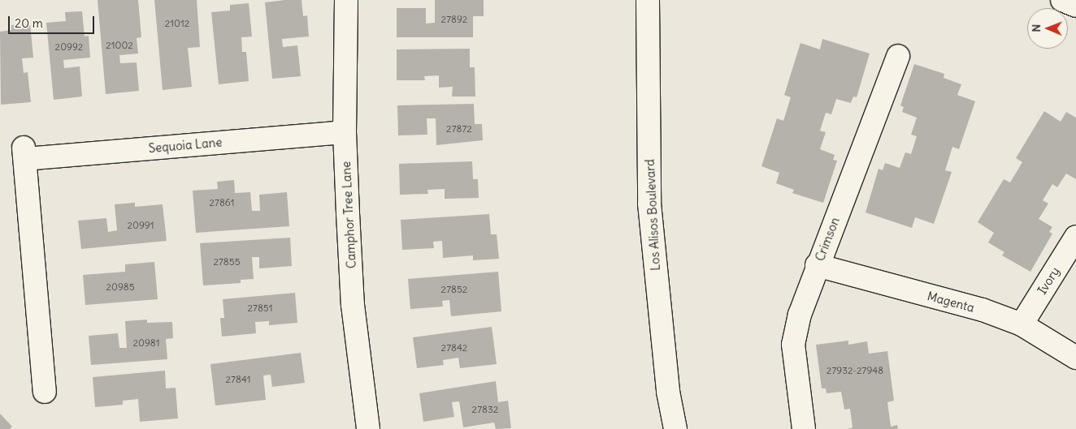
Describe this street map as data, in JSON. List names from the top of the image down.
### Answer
{
  "streets": {
    "street": [
      "Sequoia Lane",
      "Camphor Tree Lane",
      "Los Alisos Boulevard",
      "Crimson",
      "Ivory",
      "Magenta"
    ]
  },
  "crossings": [
    ["Sequoia Lane", "Camphor Tree Lane"],
    ["Crimson", "Magenta"],
    ["Ivory", "Magenta"]
  ],
  "house_numbers": [
    "27892",
    "21012",
    "21002",
    "20992",
    "27872",
    "27861",
    "20991",
    "27855",
    "20985",
    "27852",
    "27851",
    "20981",
    "27842",
    "27932-27948",
    "27841",
    "27832"
  ],
  "scale_bar": "20 m",
  "north": "left"
}
